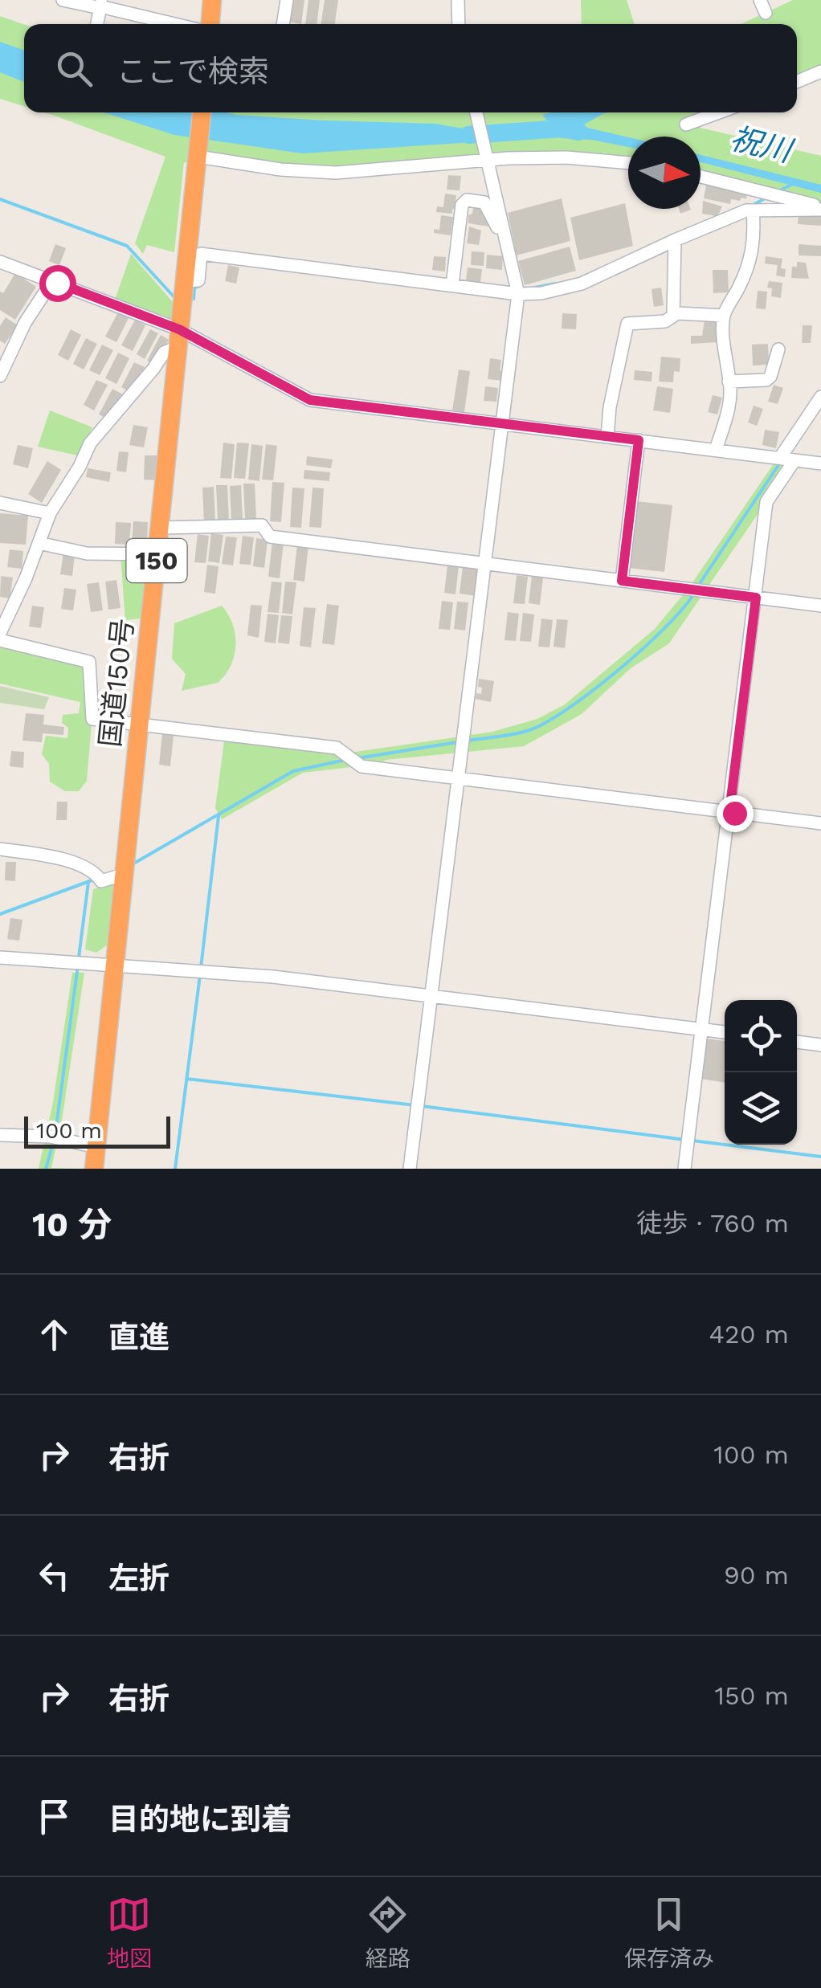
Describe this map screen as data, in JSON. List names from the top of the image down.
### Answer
{
  "streets": {
    "highway": ["150", "国道150号"]
  },
  "water": ["祝川"],
  "scale_bar": "100 m",
  "north": "right",
  "page": {
    "search": "ここで検索",
    "scale": "100 m",
    "heading": ["10 分", "徒歩 · 760 m"],
    "list": [
      ["直進", "420 m"],
      ["右折", "100 m"],
      ["左折", "90 m"],
      ["右折", "150 m"],
      "目的地に到着"
    ],
    "nav": ["地図", "経路", "保存済み"]
  }
}
